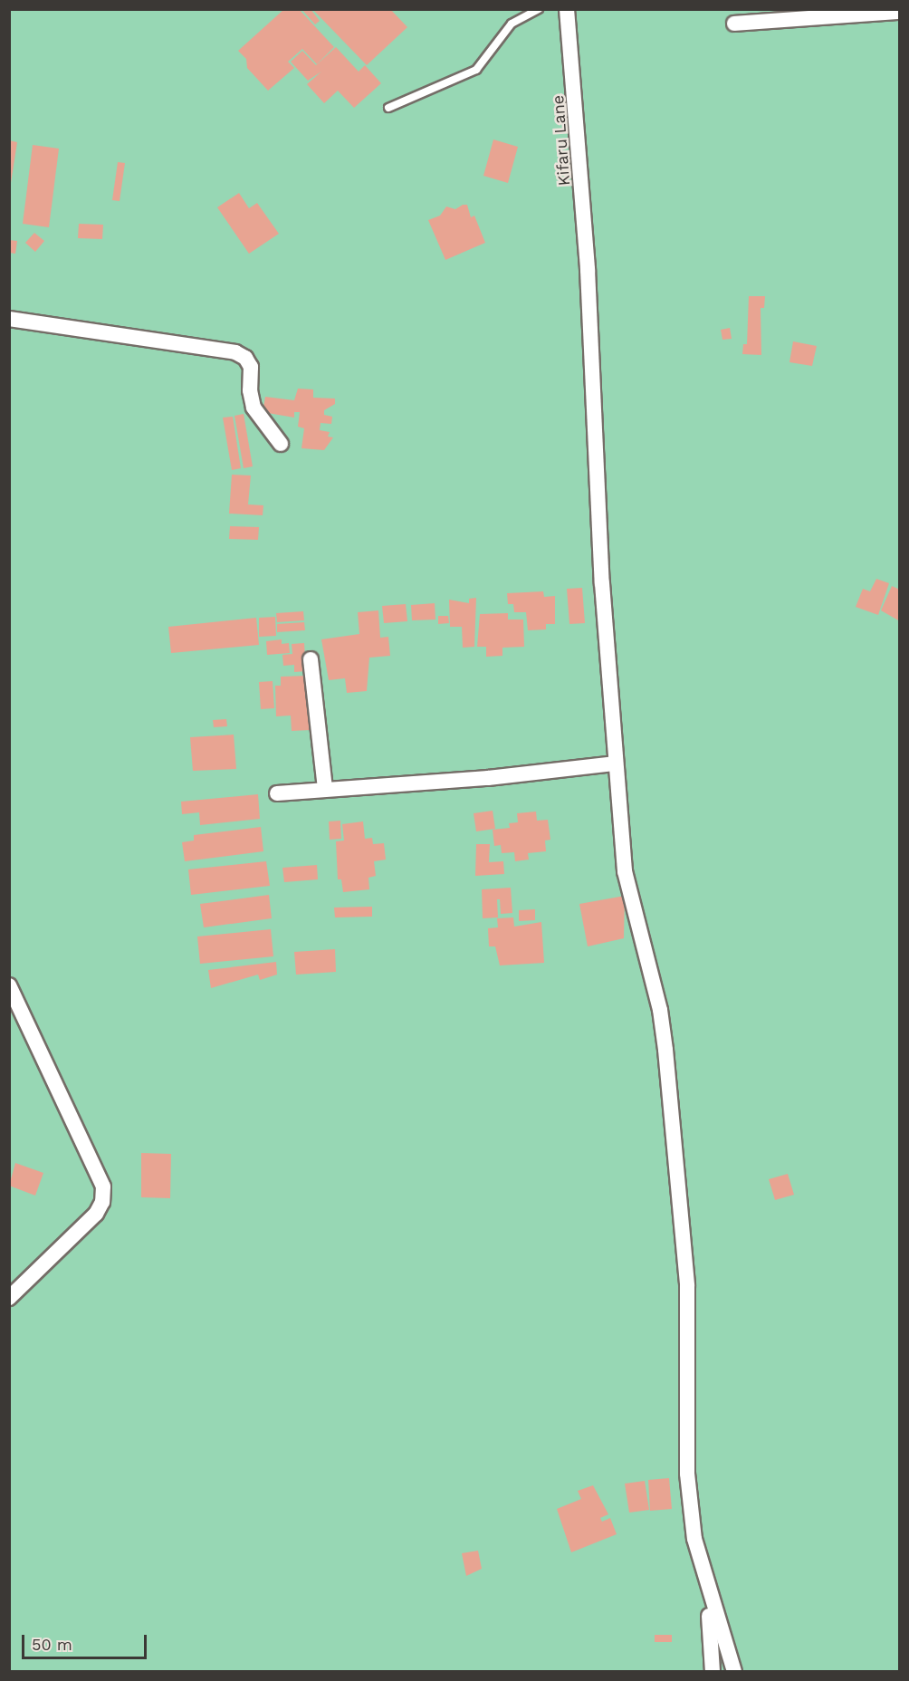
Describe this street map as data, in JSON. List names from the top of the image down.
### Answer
{
  "streets": {
    "street": ["Kifaru Lane"]
  },
  "scale_bar": "50 m"
}
